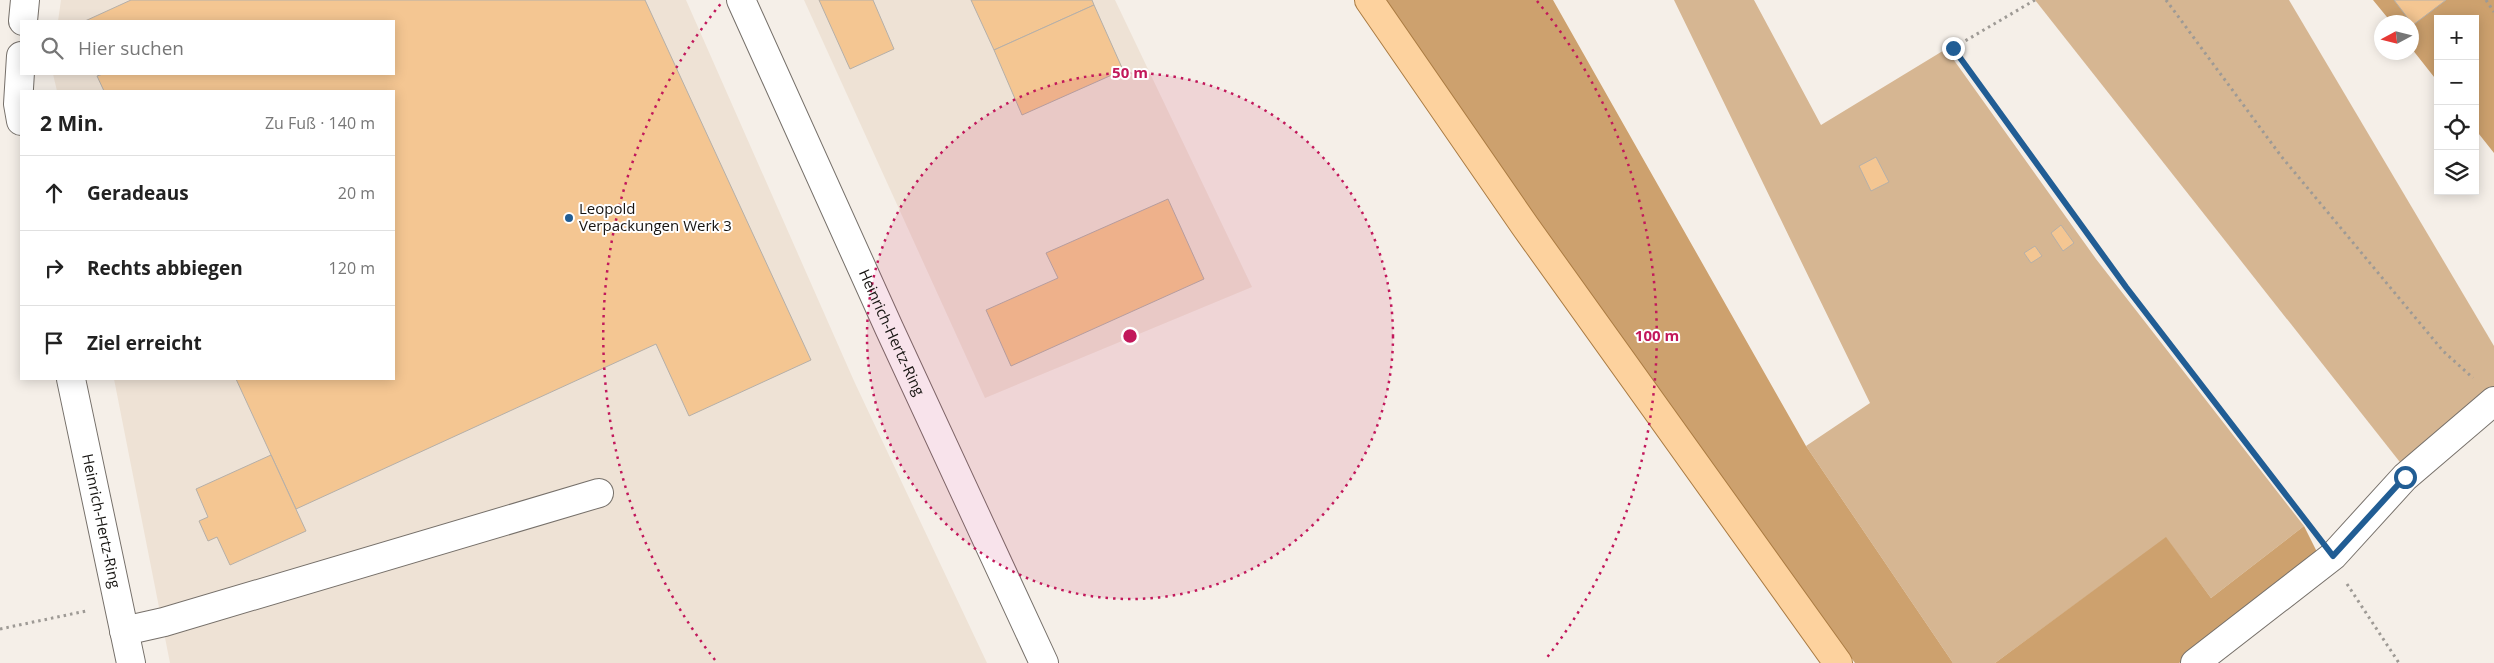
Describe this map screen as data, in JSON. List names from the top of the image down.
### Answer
{
  "streets": {
    "street": ["Heinrich-Hertz-Ring"]
  },
  "places": ["Leopold Verpackungen Werk 3"],
  "north": "left",
  "page": {
    "map_buttons": ["+", "−"],
    "search": "Hier suchen",
    "heading": ["2 Min.", "Zu Fuß · 140 m"],
    "list": [
      ["Geradeaus", "20 m"],
      ["Rechts abbiegen", "120 m"],
      "Ziel erreicht"
    ]
  },
  "rings": ["50 m", "100 m"]
}
